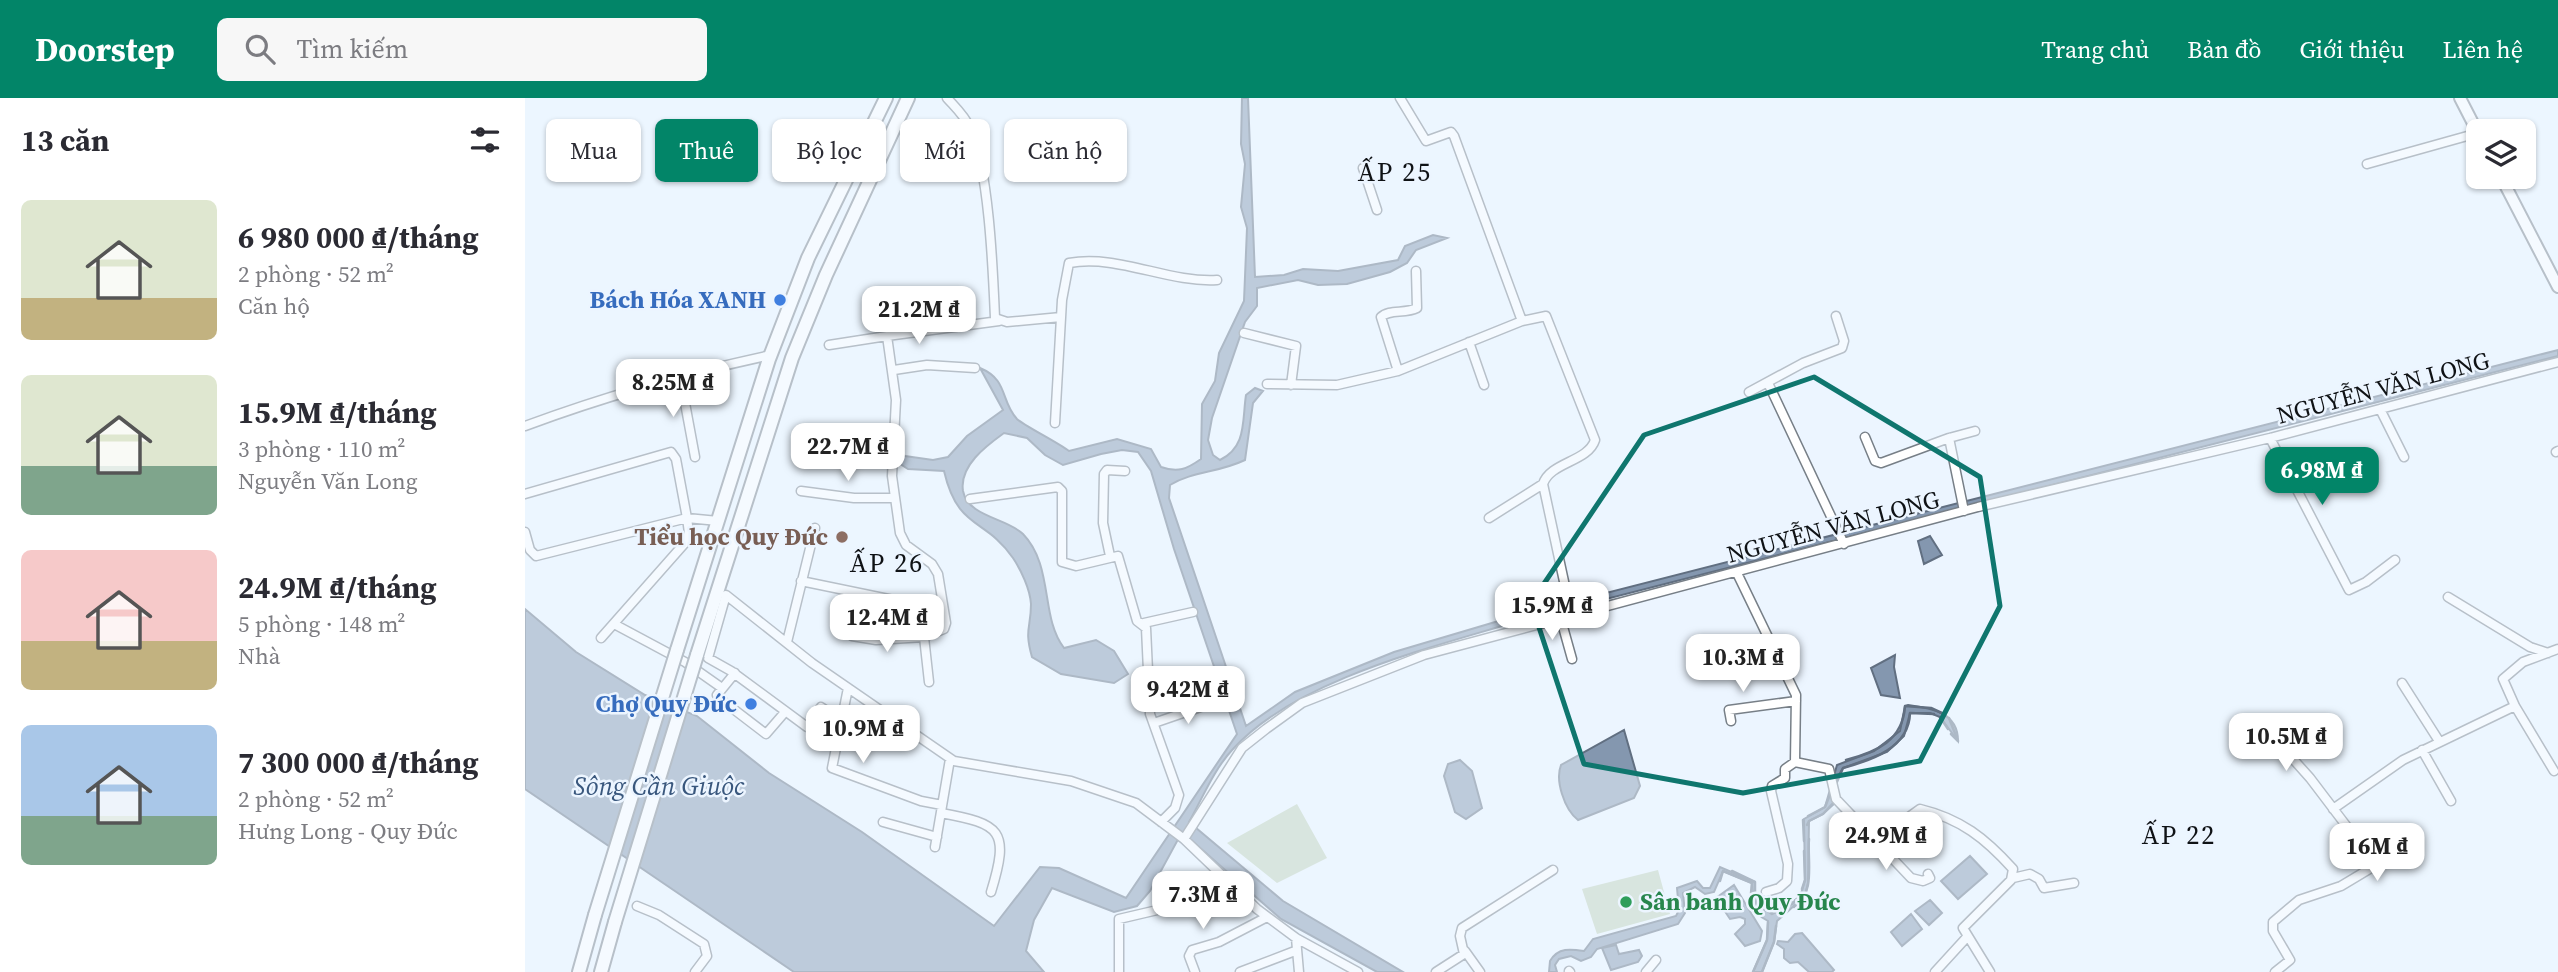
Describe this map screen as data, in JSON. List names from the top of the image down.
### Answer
{
  "streets": {
    "street": ["NGUYỄN VĂN LONG"]
  },
  "districts": ["ẤP 25", "ẤP 26", "ẤP 22"],
  "water": ["Sông Cần Giuộc"],
  "places": [
    "Bách Hóa XANH",
    "Tiểu học Quy Đức",
    "Chợ Quy Đức",
    "Sân banh Quy Đức"
  ],
  "page": {
    "header": "Doorstep",
    "search": "Tìm kiếm",
    "nav": [
      "Trang chủ",
      "Bản đồ",
      "Giới thiệu",
      "Liên hệ"
    ],
    "heading": "13 căn",
    "chip": [
      "Mua",
      "Thuê",
      "Bộ lọc",
      "Mới",
      "Căn hộ"
    ],
    "list": [
      {
        "name": "6 980 000 ₫/tháng",
        "note": "2 phòng · 52 m² · Căn hộ"
      },
      {
        "name": "15.9M ₫/tháng",
        "note": "3 phòng · 110 m² · Nguyễn Văn Long"
      },
      {
        "name": "24.9M ₫/tháng",
        "note": "5 phòng · 148 m² · Nhà"
      },
      {
        "name": "7 300 000 ₫/tháng",
        "note": "2 phòng · 52 m² · Hưng Long - Quy Đức"
      }
    ],
    "price": [
      "21.2M ₫",
      "8.25M ₫",
      "22.7M ₫",
      "6.98M ₫",
      "15.9M ₫",
      "12.4M ₫",
      "10.3M ₫",
      "9.42M ₫",
      "10.9M ₫",
      "10.5M ₫",
      "24.9M ₫",
      "16M ₫",
      "7.3M ₫"
    ]
  }
}
